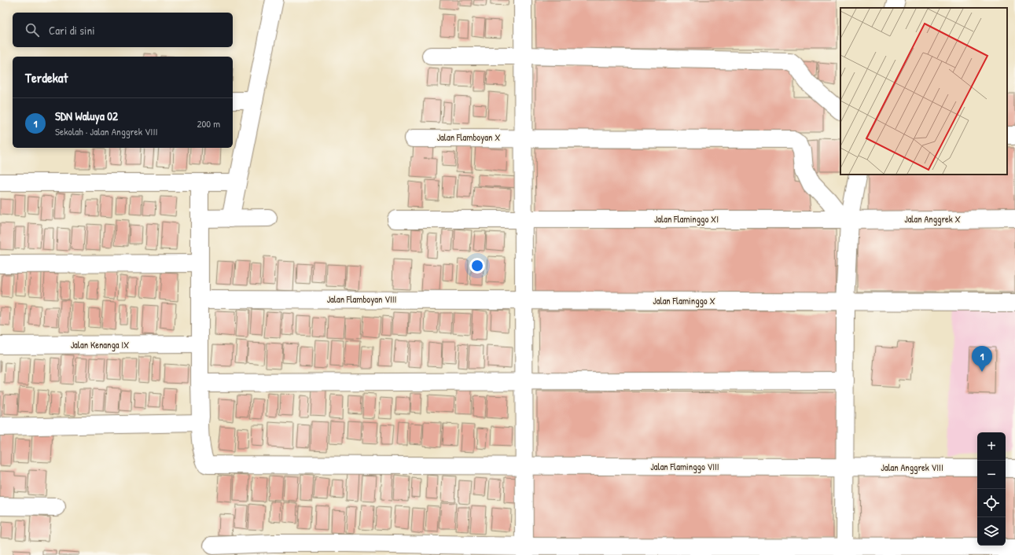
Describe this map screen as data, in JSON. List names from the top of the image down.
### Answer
{
  "streets": {
    "street": [
      "Jalan Flamboyan X",
      "Jalan Flaminggo XI",
      "Jalan Anggrek X",
      "Jalan Flamboyan VIII",
      "Jalan Flaminggo X",
      "Jalan Kenanga IX",
      "Jalan Flaminggo VIII",
      "Jalan Anggrek VIII"
    ]
  },
  "crossings": [
    ["Jalan Flamboyan X", "Jalan Flaminggo XI"],
    ["Jalan Flamboyan X", "Jalan Anggrek X"],
    ["Jalan Flaminggo XI", "Jalan Anggrek X"],
    ["Jalan Flamboyan VIII", "Jalan Flaminggo X"],
    ["Jalan Flaminggo VIII", "Jalan Anggrek VIII"]
  ],
  "page": {
    "search": "Cari di sini",
    "heading": "Terdekat",
    "list": [
      {
        "mark": "1",
        "name": "SDN Waluya 02",
        "note": "Sekolah · Jalan Anggrek VIII",
        "value": "200 m"
      }
    ],
    "pins": "1",
    "map_buttons": ["+", "−"]
  }
}
